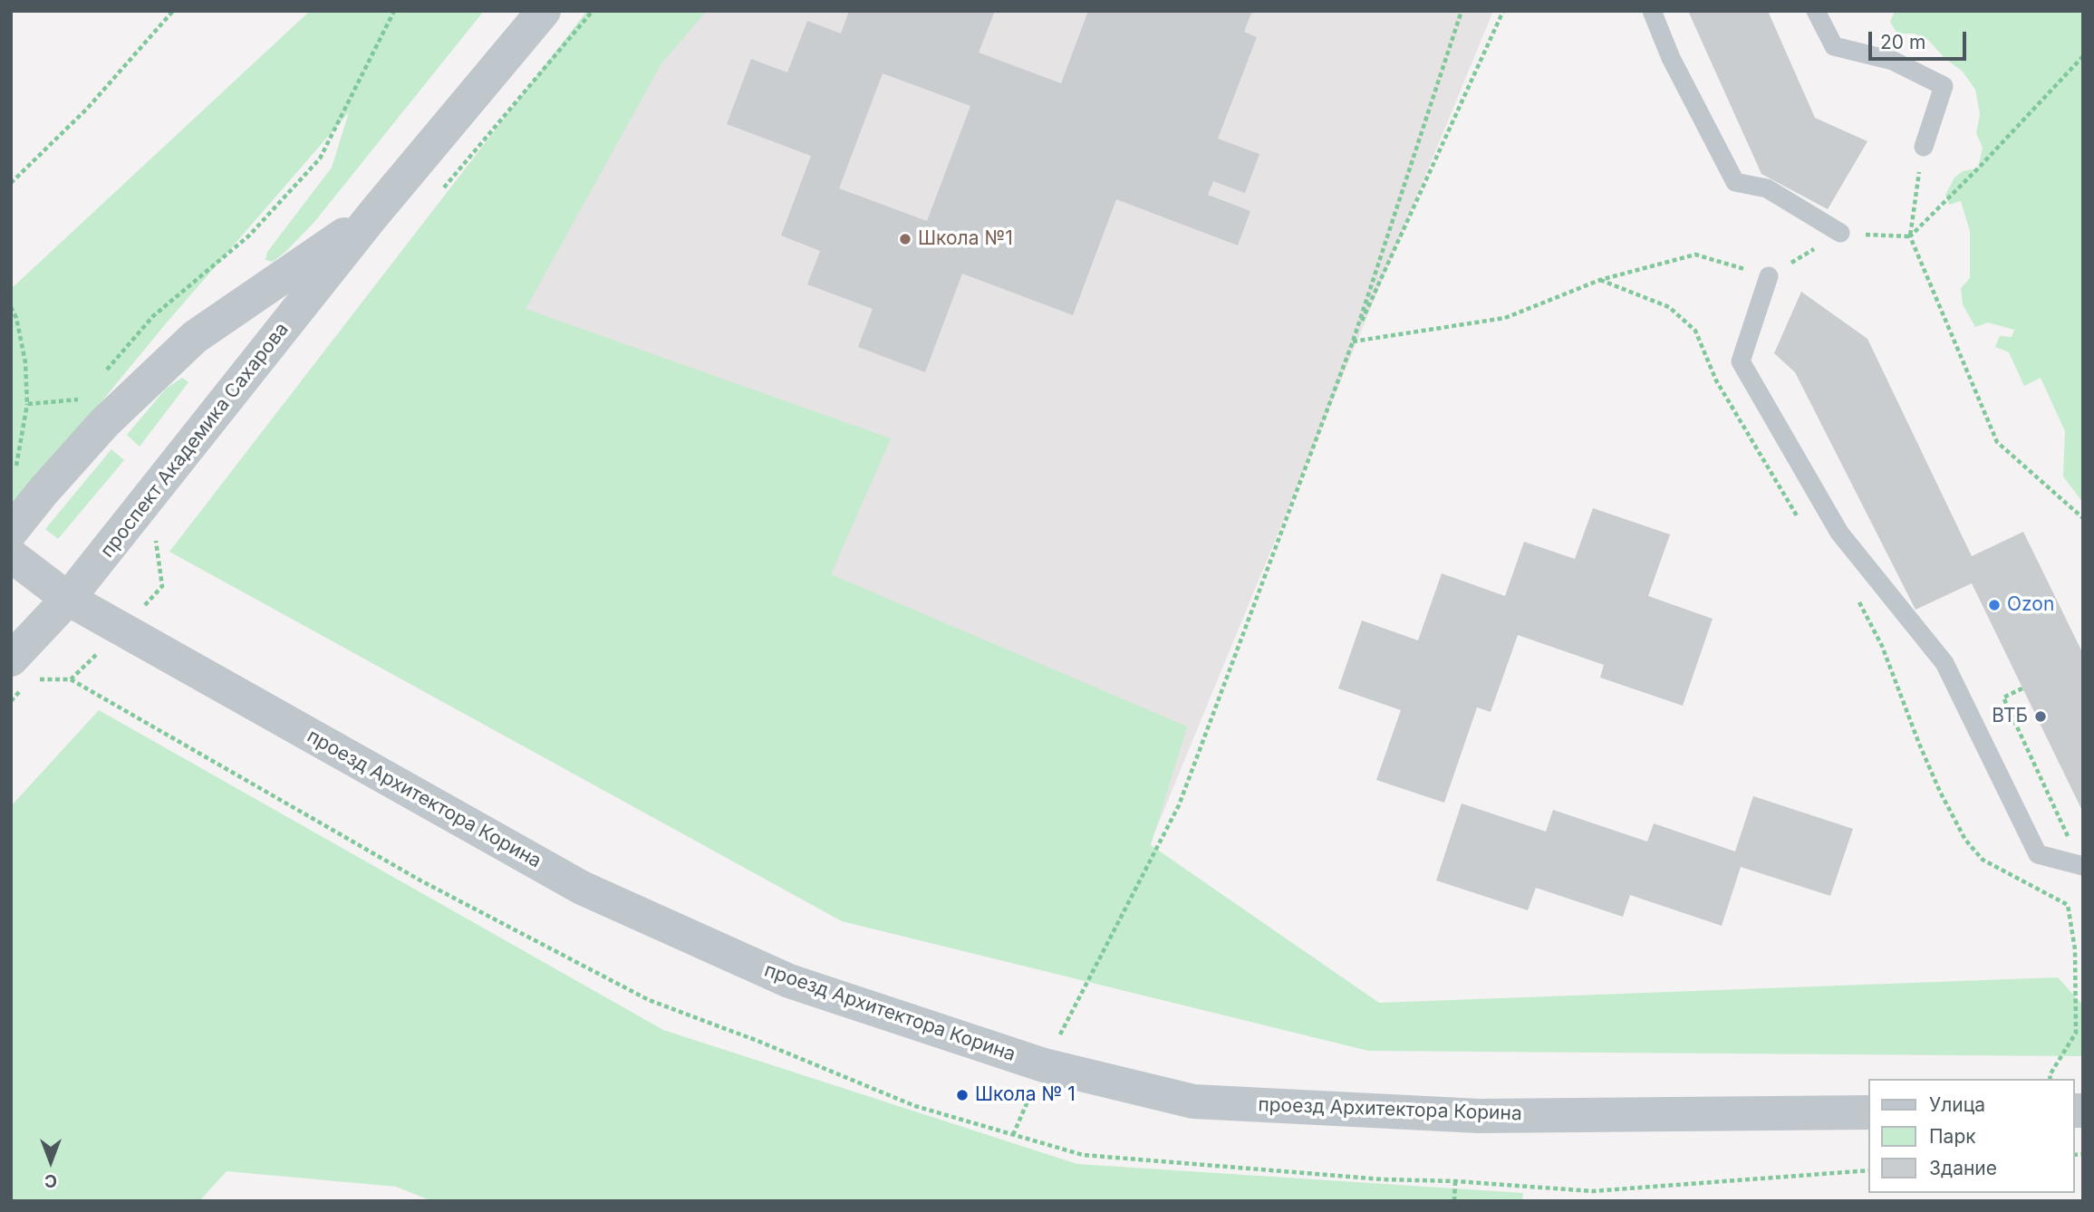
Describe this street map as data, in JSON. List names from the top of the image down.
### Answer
{
  "streets": {
    "street": ["проспект Академика Сахарова", "проезд Архитектора Корина"]
  },
  "crossings": [
    ["проспект Академика Сахарова", "проезд Архитектора Корина"]
  ],
  "places": [
    "Школа №1",
    "Ozon",
    "ВТБ",
    "Школа № 1"
  ],
  "legend": ["Улица", "Парк", "Здание"],
  "scale_bar": "20 m",
  "north": "bottom"
}
